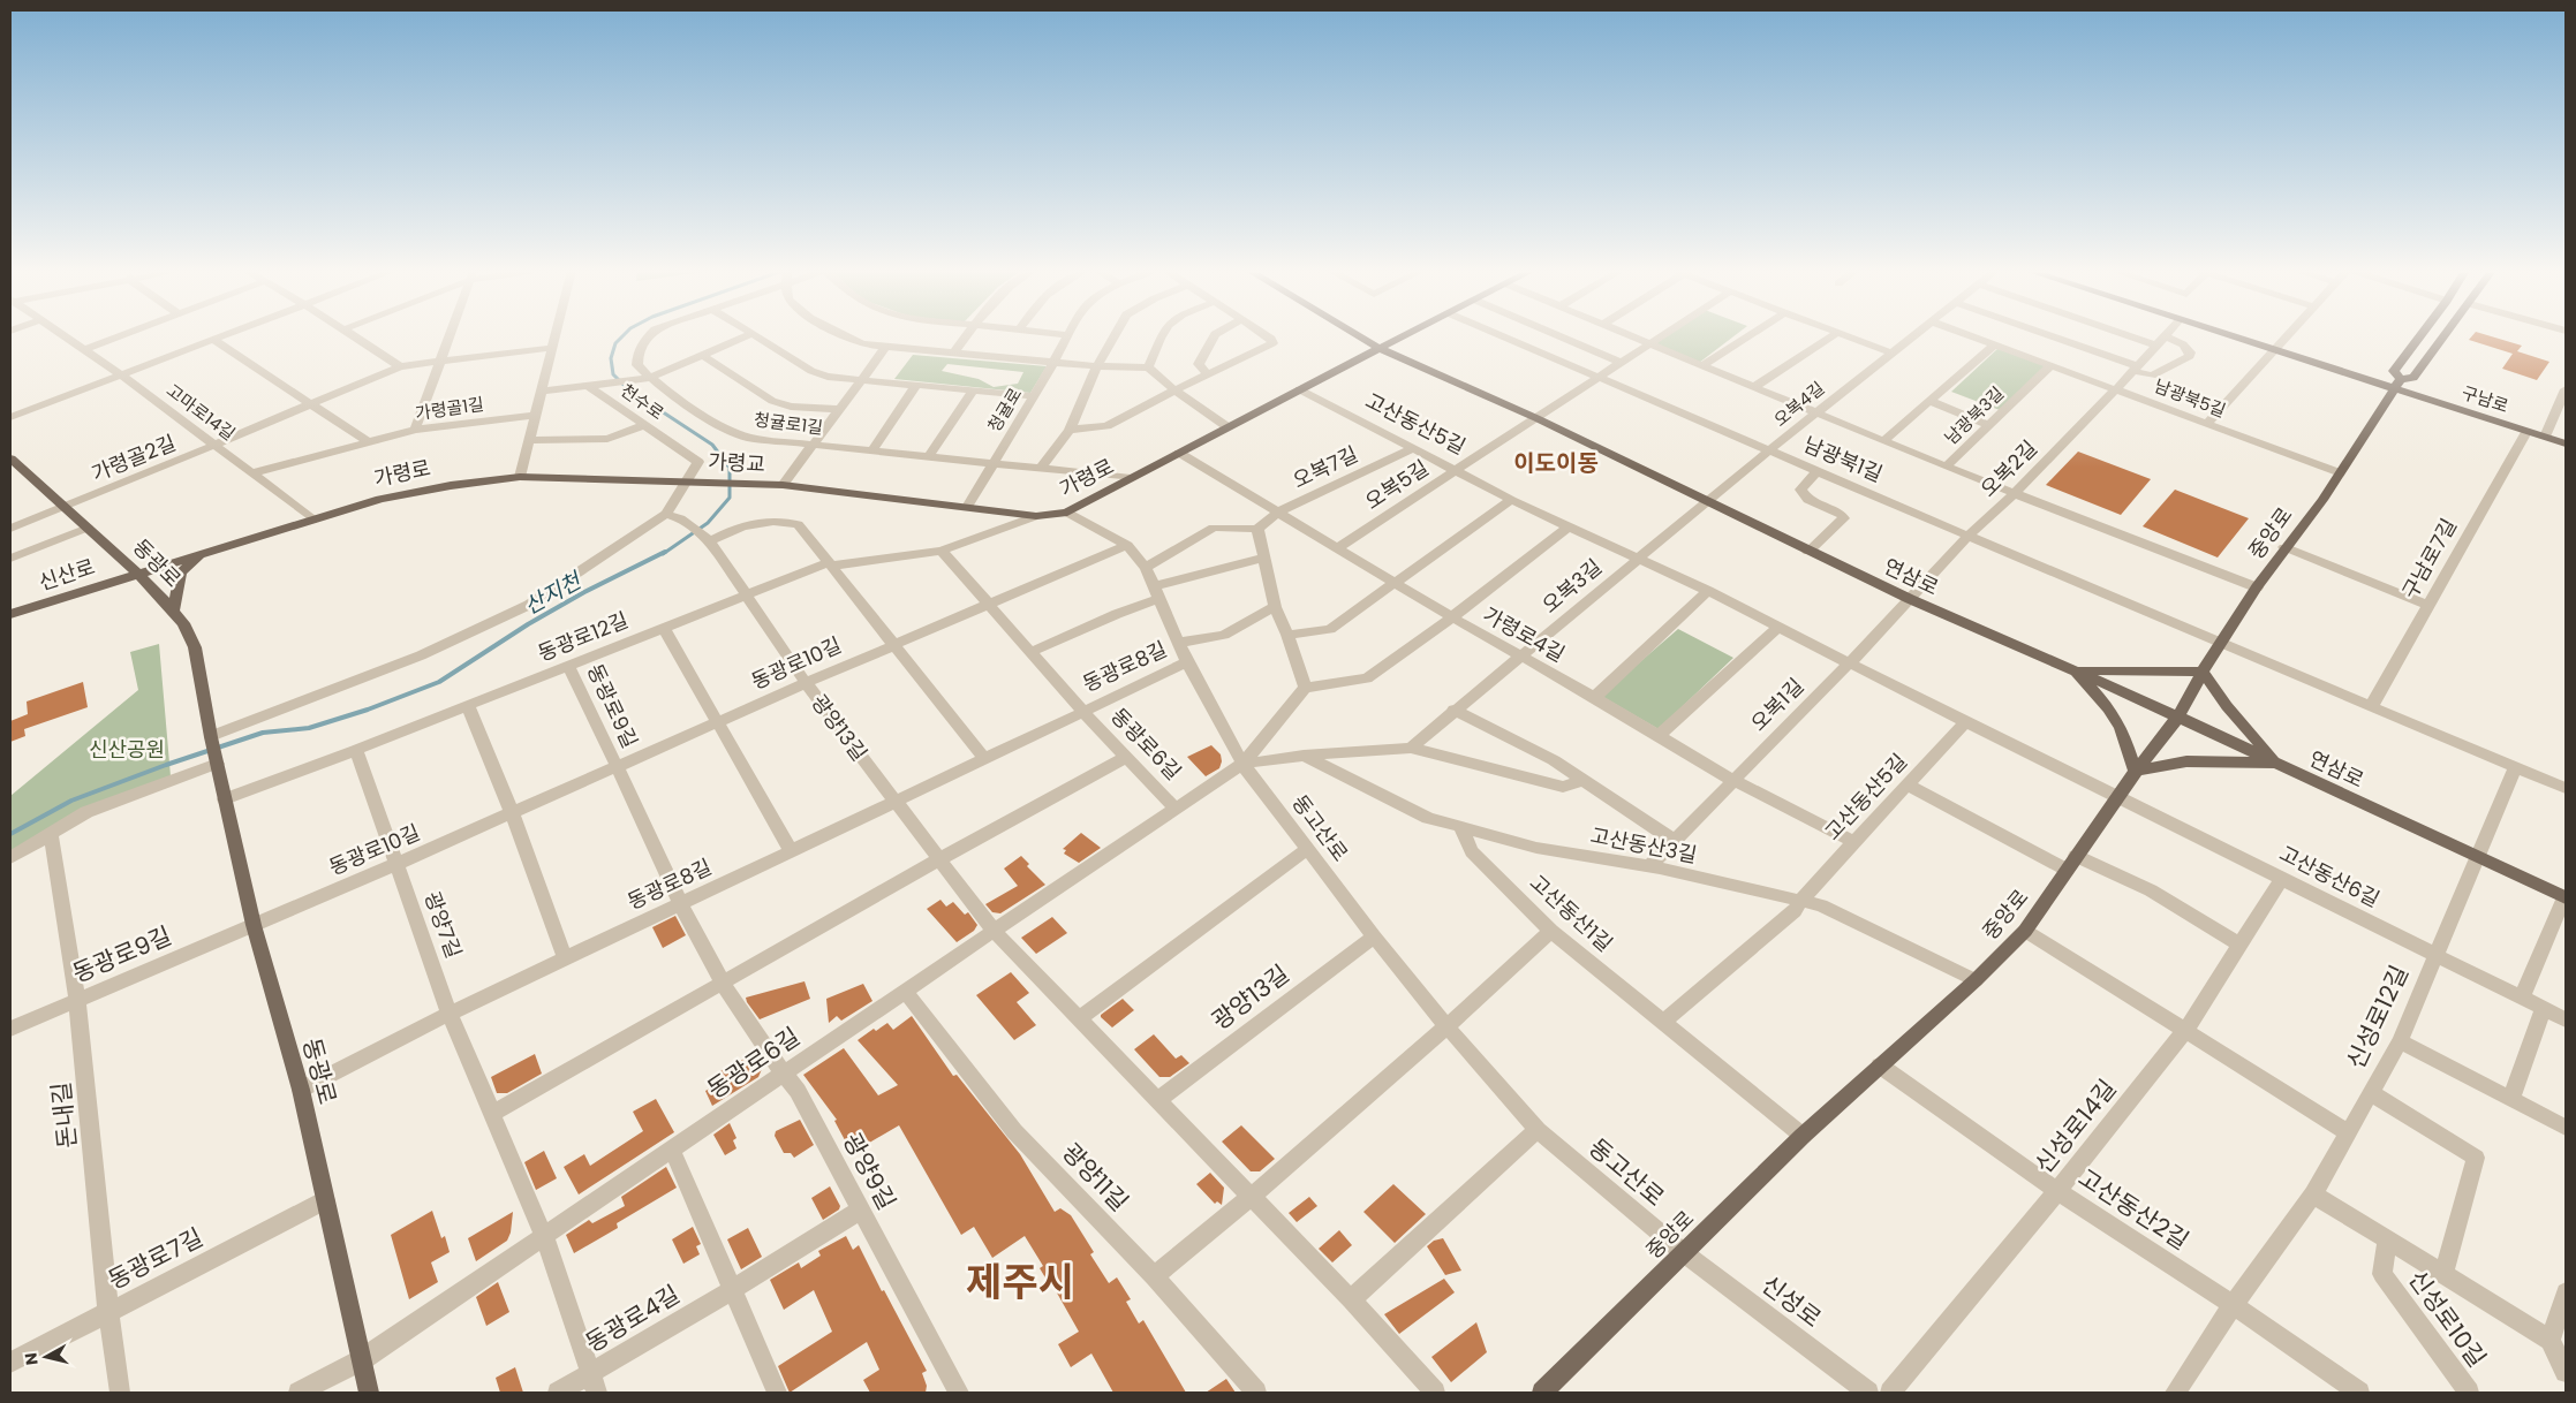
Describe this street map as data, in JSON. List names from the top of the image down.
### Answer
{
  "streets": {
    "main road": [
      "구남로",
      "가령교",
      "가령로",
      "중앙로",
      "동광로",
      "신산로",
      "연삼로"
    ],
    "street": [
      "남광북5길",
      "천수로",
      "오복4길",
      "가령골1길",
      "청귤로",
      "고마로14길",
      "남광북3길",
      "청귤로1길",
      "고산동산5길",
      "가령골2길",
      "남광북1길",
      "오복7길",
      "오복2길",
      "오복5길",
      "구남로7길",
      "오복3길",
      "가령로4길",
      "동광로12길",
      "동광로10길",
      "동광로8길",
      "오복1길",
      "동광로9길",
      "광양13길",
      "동광로6길",
      "동고산로",
      "고산동산3길",
      "고산동산6길",
      "고산동산1길",
      "광양7길",
      "신성로12길",
      "돈내길",
      "신성로14길",
      "광양9길",
      "광양11길",
      "고산동산2길",
      "동광로7길",
      "신성로",
      "동광로4길",
      "신성로10길"
    ]
  },
  "crossings": [
    ["남광북5길", "남광북3길"],
    ["남광북5길", "오복2길"],
    ["남광북5길", "중앙로"],
    ["구남로", "중앙로"],
    ["구남로", "구남로7길"],
    ["천수로", "가령교"],
    ["천수로", "가령로"],
    ["오복4길", "남광북1길"],
    ["오복4길", "연삼로"],
    ["오복4길", "오복3길"],
    ["가령골1길", "고마로14길"],
    ["청귤로", "청귤로1길"],
    ["청귤로", "가령로"],
    ["고마로14길", "가령골2길"],
    ["고마로14길", "가령로"],
    ["청귤로1길", "가령로"],
    ["고산동산5길", "오복7길"],
    ["고산동산5길", "가령로"],
    ["고산동산5길", "오복5길"],
    ["고산동산5길", "중앙로"],
    ["고산동산5길", "오복3길"],
    ["고산동산5길", "가령로4길"],
    ["고산동산5길", "오복1길"],
    ["고산동산5길", "고산동산3길"],
    ["고산동산5길", "고산동산6길"],
    ["가령골2길", "동광로"],
    ["남광북1길", "오복2길"],
    ["남광북1길", "오복5길"],
    ["남광북1길", "중앙로"],
    ["가령교", "가령로"],
    ["오복7길", "가령로4길"],
    ["오복2길", "연삼로"],
    ["오복2길", "오복1길"],
    ["가령로", "동광로"],
    ["가령로", "신산로"],
    ["가령로", "연삼로"],
    ["가령로", "가령로4길"],
    ["가령로", "동광로12길"],
    ["가령로", "동고산로"],
    ["오복5길", "연삼로"],
    ["오복5길", "가령로4길"],
    ["중앙로", "연삼로"],
    ["중앙로", "동고산로"],
    ["중앙로", "고산동산3길"],
    ["중앙로", "고산동산6길"],
    ["중앙로", "고산동산1길"],
    ["중앙로", "고산동산2길"],
    ["중앙로", "신성로"],
    ["동광로", "신산로"],
    ["동광로", "동광로12길"],
    ["동광로", "동광로10길"],
    ["동광로", "동광로8길"],
    ["동광로", "동광로9길"],
    ["동광로", "동광로6길"],
    ["동광로", "동광로7길"],
    ["연삼로", "오복3길"],
    ["연삼로", "오복1길"],
    ["연삼로", "신성로12길"],
    ["오복3길", "가령로4길"],
    ["가령로4길", "오복1길"],
    ["동광로12길", "동광로9길"],
    ["동광로12길", "광양13길"],
    ["동광로12길", "광양7길"],
    ["동광로10길", "동광로8길"],
    ["동광로10길", "동광로9길"],
    ["동광로10길", "광양13길"],
    ["동광로10길", "동고산로"],
    ["동광로10길", "광양7길"],
    ["동광로10길", "광양9길"],
    ["동광로8길", "광양13길"],
    ["동광로8길", "동광로6길"],
    ["동광로8길", "동고산로"],
    ["동광로8길", "광양7길"],
    ["동광로8길", "광양9길"],
    ["오복1길", "고산동산3길"],
    ["동광로9길", "돈내길"],
    ["동광로9길", "광양9길"],
    ["광양13길", "동광로6길"],
    ["광양13길", "동고산로"],
    ["동광로6길", "동고산로"],
    ["동광로6길", "광양7길"],
    ["동광로6길", "광양9길"],
    ["동광로6길", "광양11길"],
    ["동고산로", "신성로"],
    ["고산동산3길", "고산동산1길"],
    ["고산동산6길", "신성로12길"],
    ["고산동산6길", "신성로14길"],
    ["광양7길", "동광로4길"],
    ["신성로12길", "고산동산2길"],
    ["돈내길", "동광로7길"],
    ["신성로14길", "고산동산2길"],
    ["광양9길", "동광로4길"]
  ],
  "districts": ["이도이동", "제주시"],
  "water": ["산지천"],
  "parks": ["신산공원"],
  "north": "left"
}
